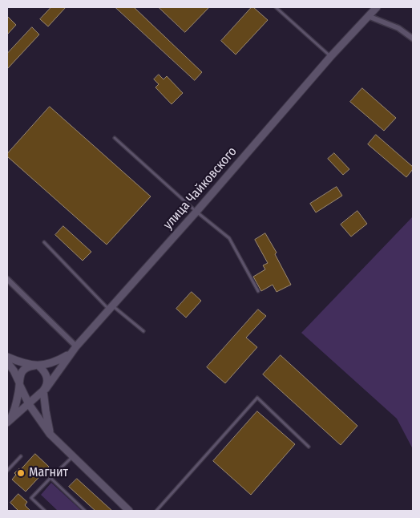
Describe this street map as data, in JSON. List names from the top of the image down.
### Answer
{
  "streets": {
    "main road": ["улица Чайковского"]
  },
  "places": ["Магнит"]
}
